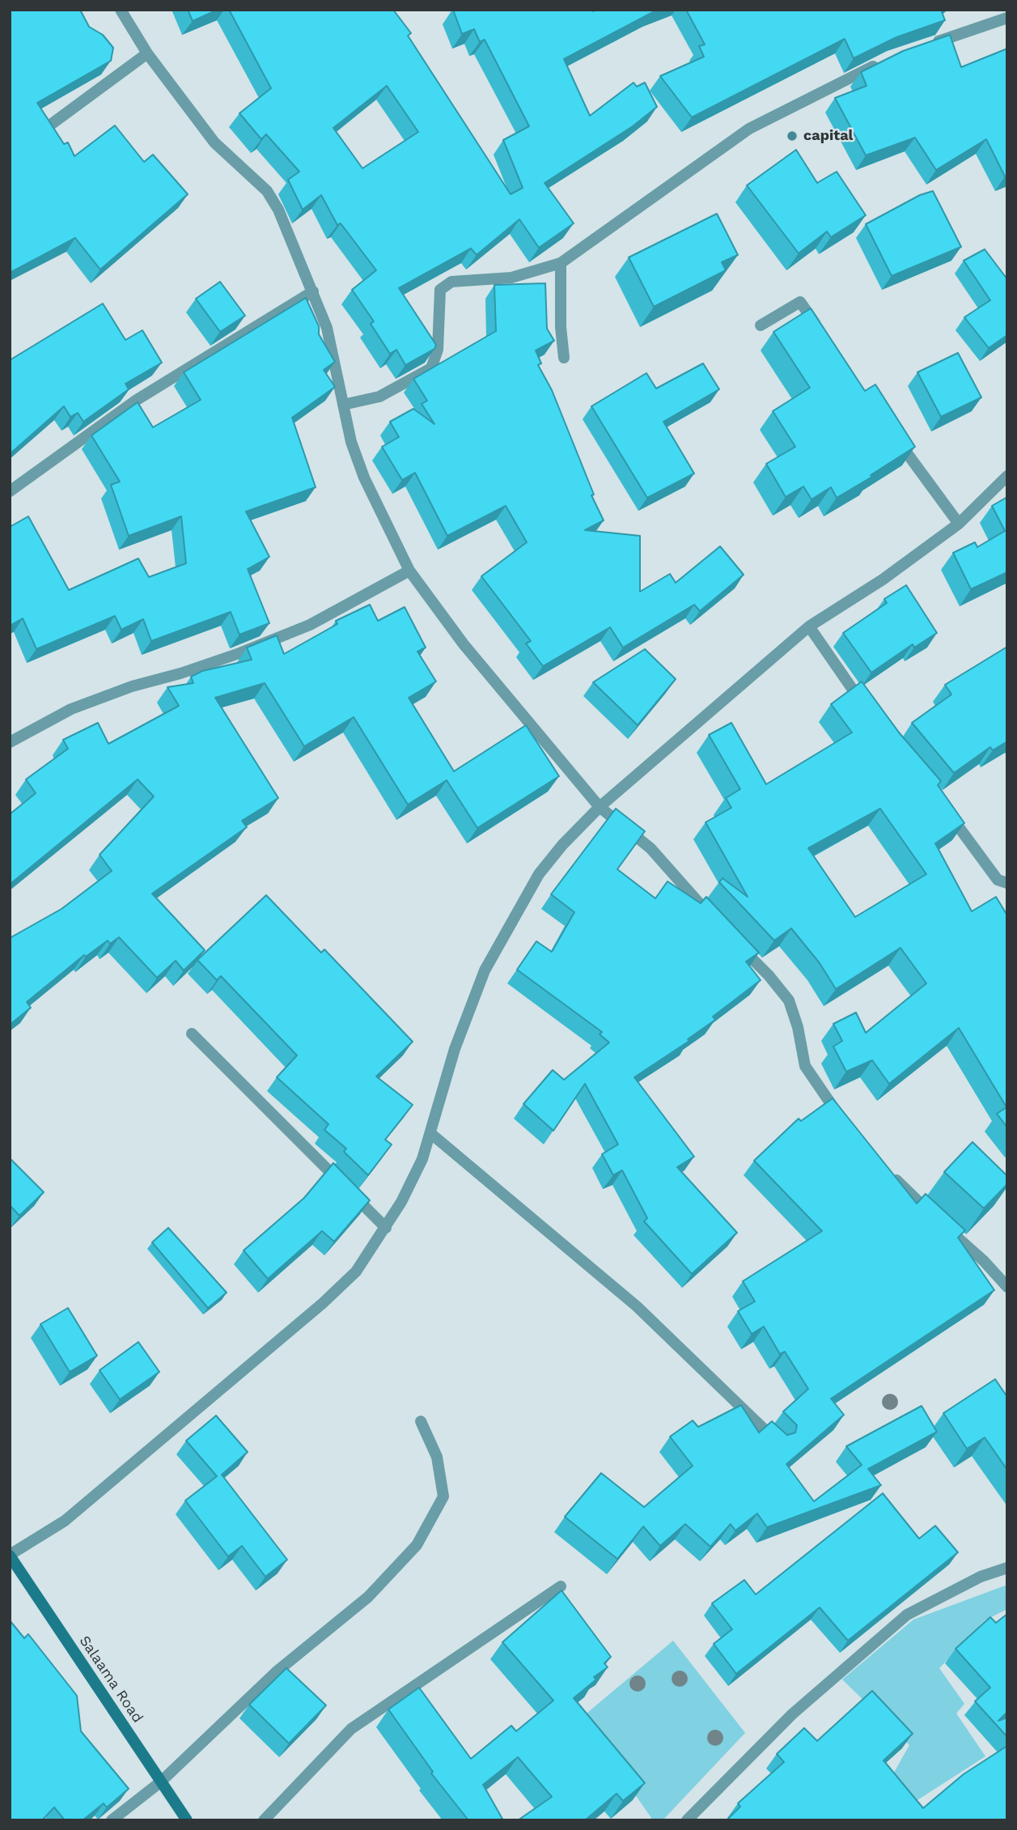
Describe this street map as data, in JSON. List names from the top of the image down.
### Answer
{
  "streets": {
    "main road": ["Salaama Road"]
  },
  "places": ["capital"]
}
